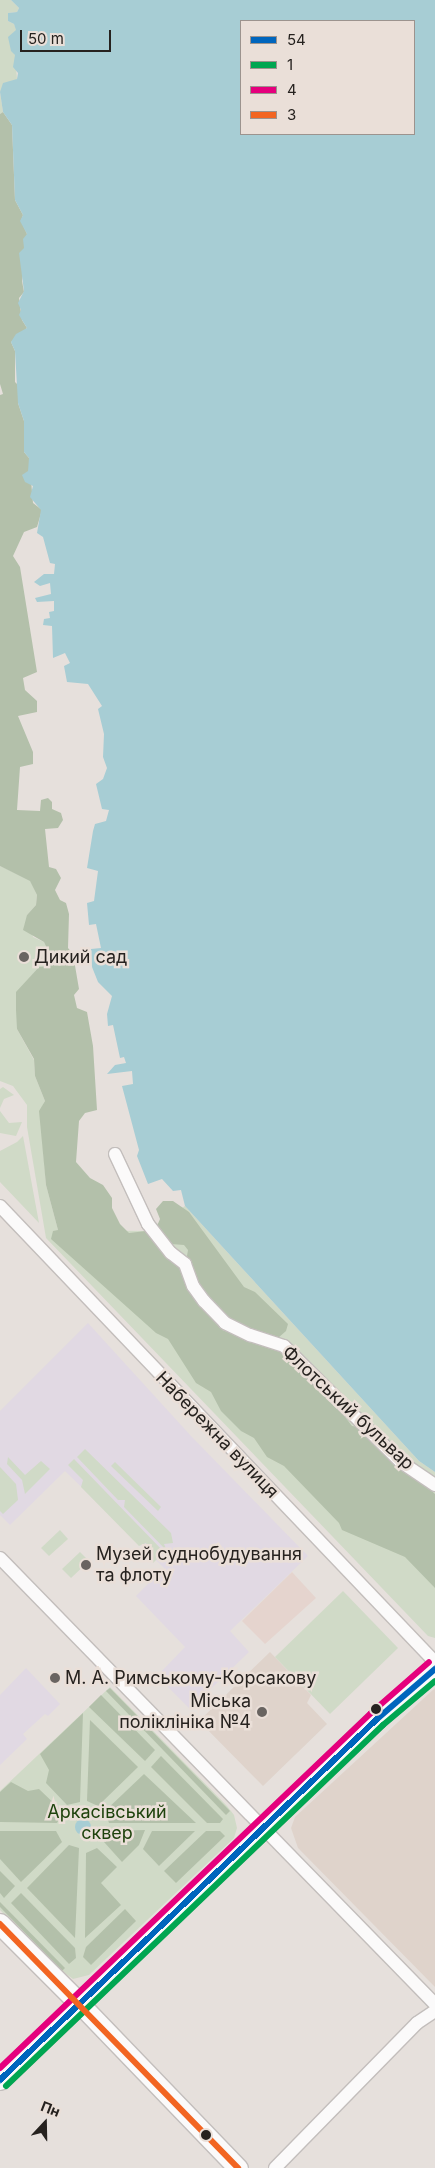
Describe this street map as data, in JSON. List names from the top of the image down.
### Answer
{
  "streets": {
    "street": ["Флотський бульвар", "Набережна вулиця"]
  },
  "parks": ["Аркасівський сквер"],
  "places": [
    "Дикий сад",
    "Музей суднобудування та флоту",
    "М. А. Римському-Корсакову",
    "Міська поліклініка №4"
  ],
  "lines": [
    "transit line 4",
    "transit line 54",
    "transit line 1",
    "transit line 3"
  ],
  "legend": [
    "54",
    "1",
    "4",
    "3"
  ],
  "scale_bar": "50 m",
  "north": "top"
}
